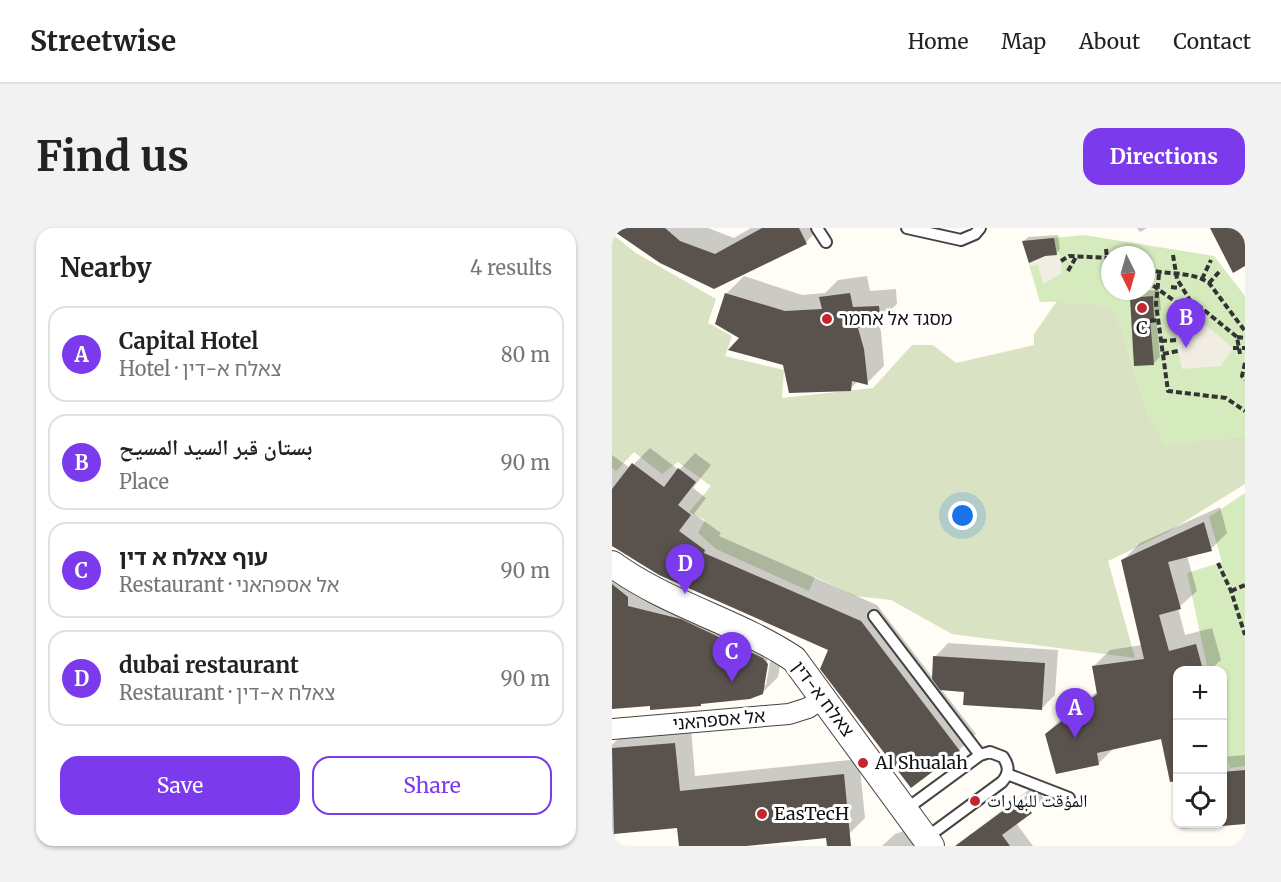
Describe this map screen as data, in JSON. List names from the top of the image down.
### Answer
{
  "streets": {
    "street": ["צאלח א-דין", "אל אספהאני"]
  },
  "crossings": [
    ["צאלח א-דין", "אל אספהאני"]
  ],
  "places": [
    "C",
    "מסגד אל אחמר",
    "Al Shualah",
    "المؤقت للبهارات",
    "EasTecH"
  ],
  "north": "bottom",
  "page": {
    "header": "Streetwise",
    "nav": [
      "Home",
      "Map",
      "About",
      "Contact"
    ],
    "buttons": [
      "Directions",
      ["Save", "Share"]
    ],
    "title": "Find us",
    "heading": ["Nearby", "4 results"],
    "pins": [
      "B",
      "D",
      "C",
      "A"
    ],
    "list": [
      {
        "mark": "A",
        "name": "Capital Hotel",
        "note": "Hotel · צאלח א-דין",
        "value": "80 m"
      },
      {
        "mark": "B",
        "name": "بستان قبر السيد المسيح",
        "note": "Place",
        "value": "90 m"
      },
      {
        "mark": "C",
        "name": "עוף צאלח א דין",
        "note": "Restaurant · אל אספהאני",
        "value": "90 m"
      },
      {
        "mark": "D",
        "name": "dubai restaurant",
        "note": "Restaurant · צאלח א-דין",
        "value": "90 m"
      }
    ],
    "map_buttons": ["+", "−"]
  }
}
